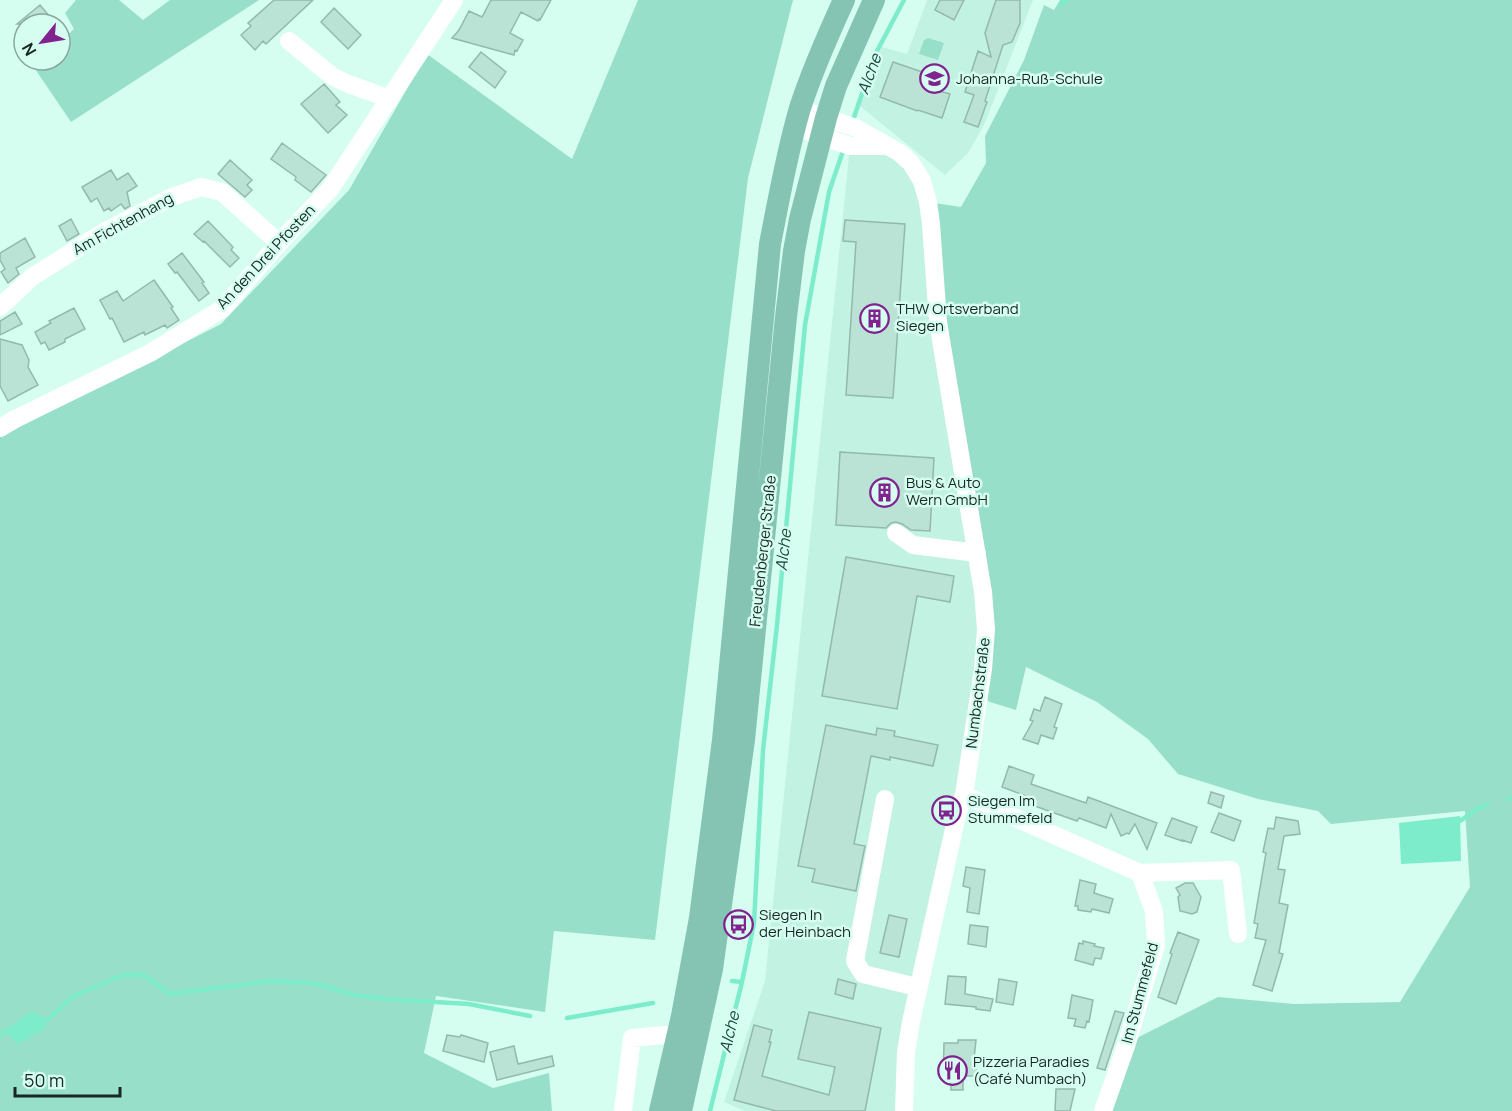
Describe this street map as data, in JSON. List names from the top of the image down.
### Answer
{
  "streets": {
    "main road": ["Freudenberger Straße"],
    "street": [
      "Am Fichtenhang",
      "An den Drei Pfosten",
      "Numbachstraße",
      "Im Stummefeld"
    ]
  },
  "crossings": [
    ["Am Fichtenhang", "An den Drei Pfosten"],
    ["Freudenberger Straße", "Numbachstraße"]
  ],
  "water": ["Alche"],
  "places": {
    "school or university": ["Johanna-Ruß-Schule"],
    "building": ["THW Ortsverband Siegen", "Bus & Auto Wern GmbH"],
    "bus stop": ["Siegen Im Stummefeld", "Siegen In der Heinbach"],
    "restaurant": ["Pizzeria Paradies (Café Numbach)"]
  },
  "scale_bar": "50 m",
  "north": "bottom left"
}
